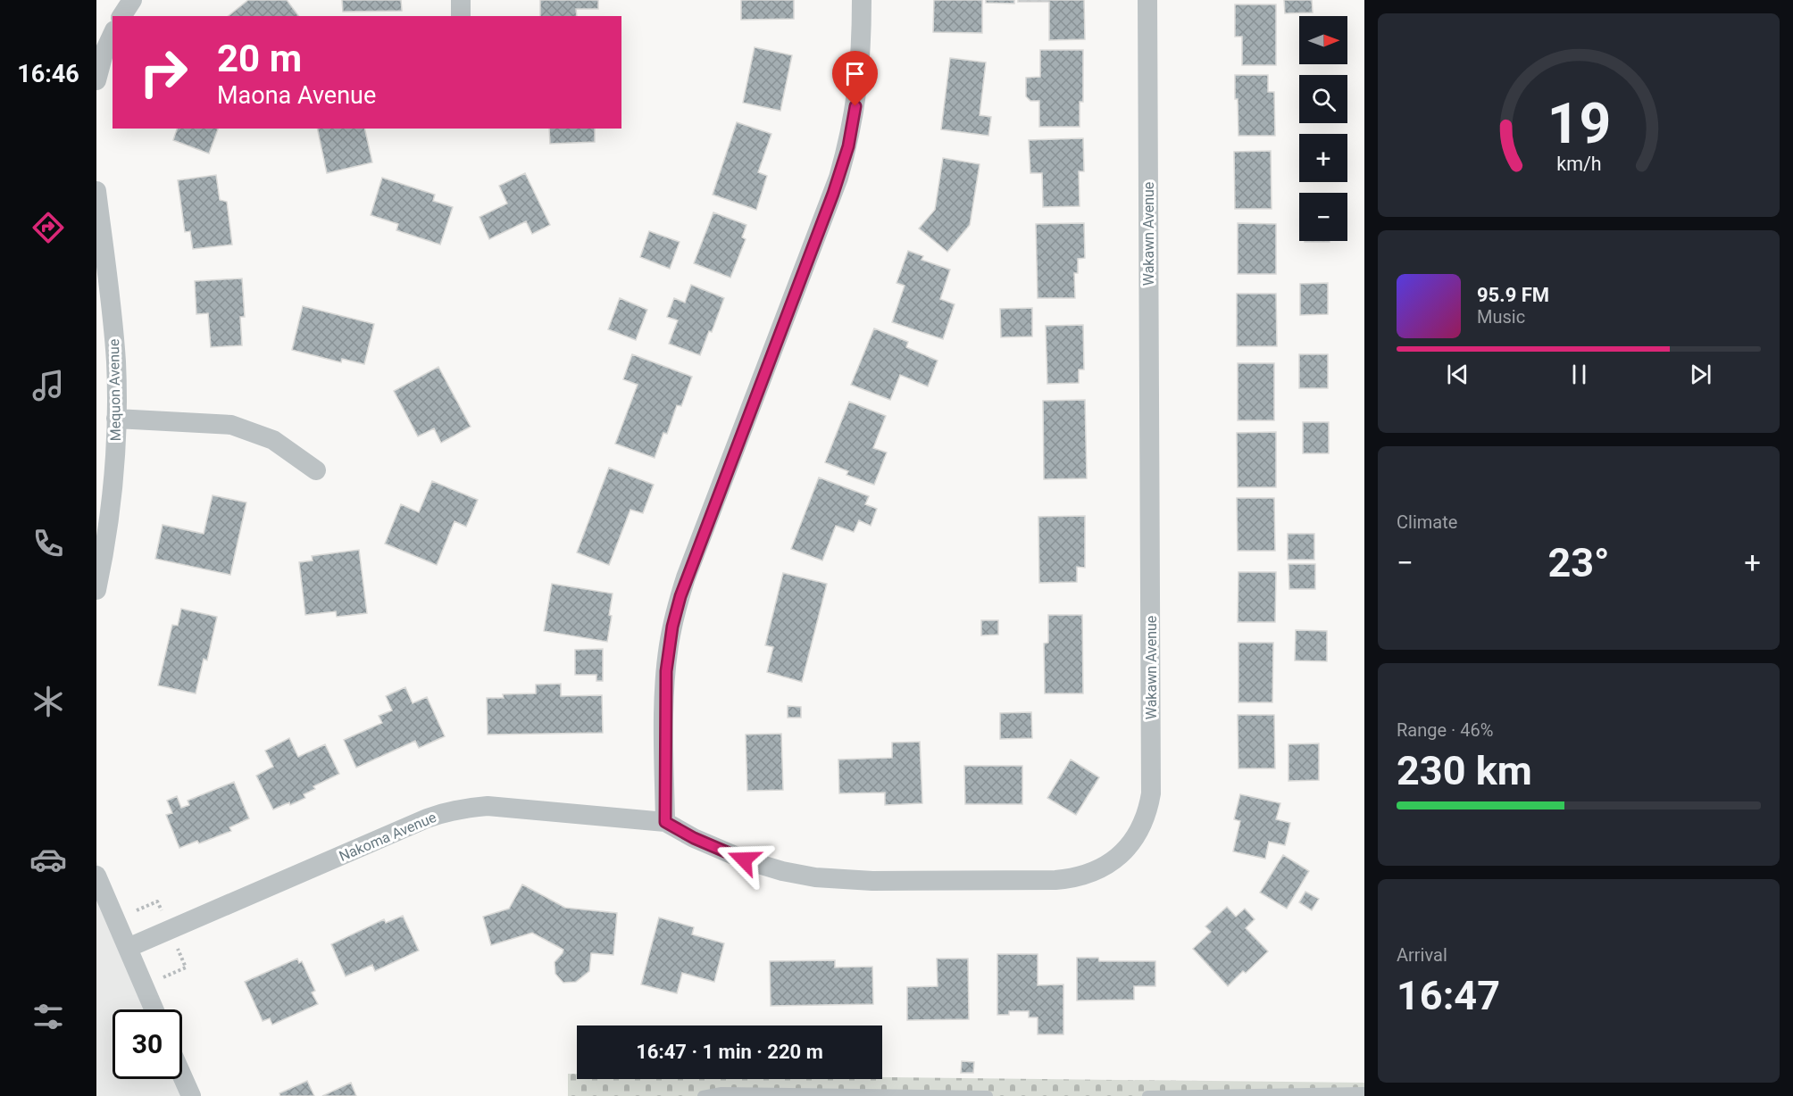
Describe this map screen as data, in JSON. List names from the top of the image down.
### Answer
{
  "streets": {
    "street": ["Wakawn Avenue", "Mequon Avenue", "Nakoma Avenue"]
  },
  "crossings": [
    ["Wakawn Avenue", "Nakoma Avenue"]
  ],
  "north": "right",
  "page": {
    "tabs": "16:46",
    "map_buttons": ["+", "−"],
    "turn": ["20 m", "Maona Avenue"],
    "song": ["95.9 FM", "Music"],
    "tile": [
      "Climate",
      ["Range · 46%", "230 km"],
      ["Arrival", "16:47"]
    ],
    "heat": ["−", "23°", "+"],
    "limit": "30",
    "trip": "16:47 · 1 min · 220 m",
    "gauge": ["19", "km/h"]
  }
}
